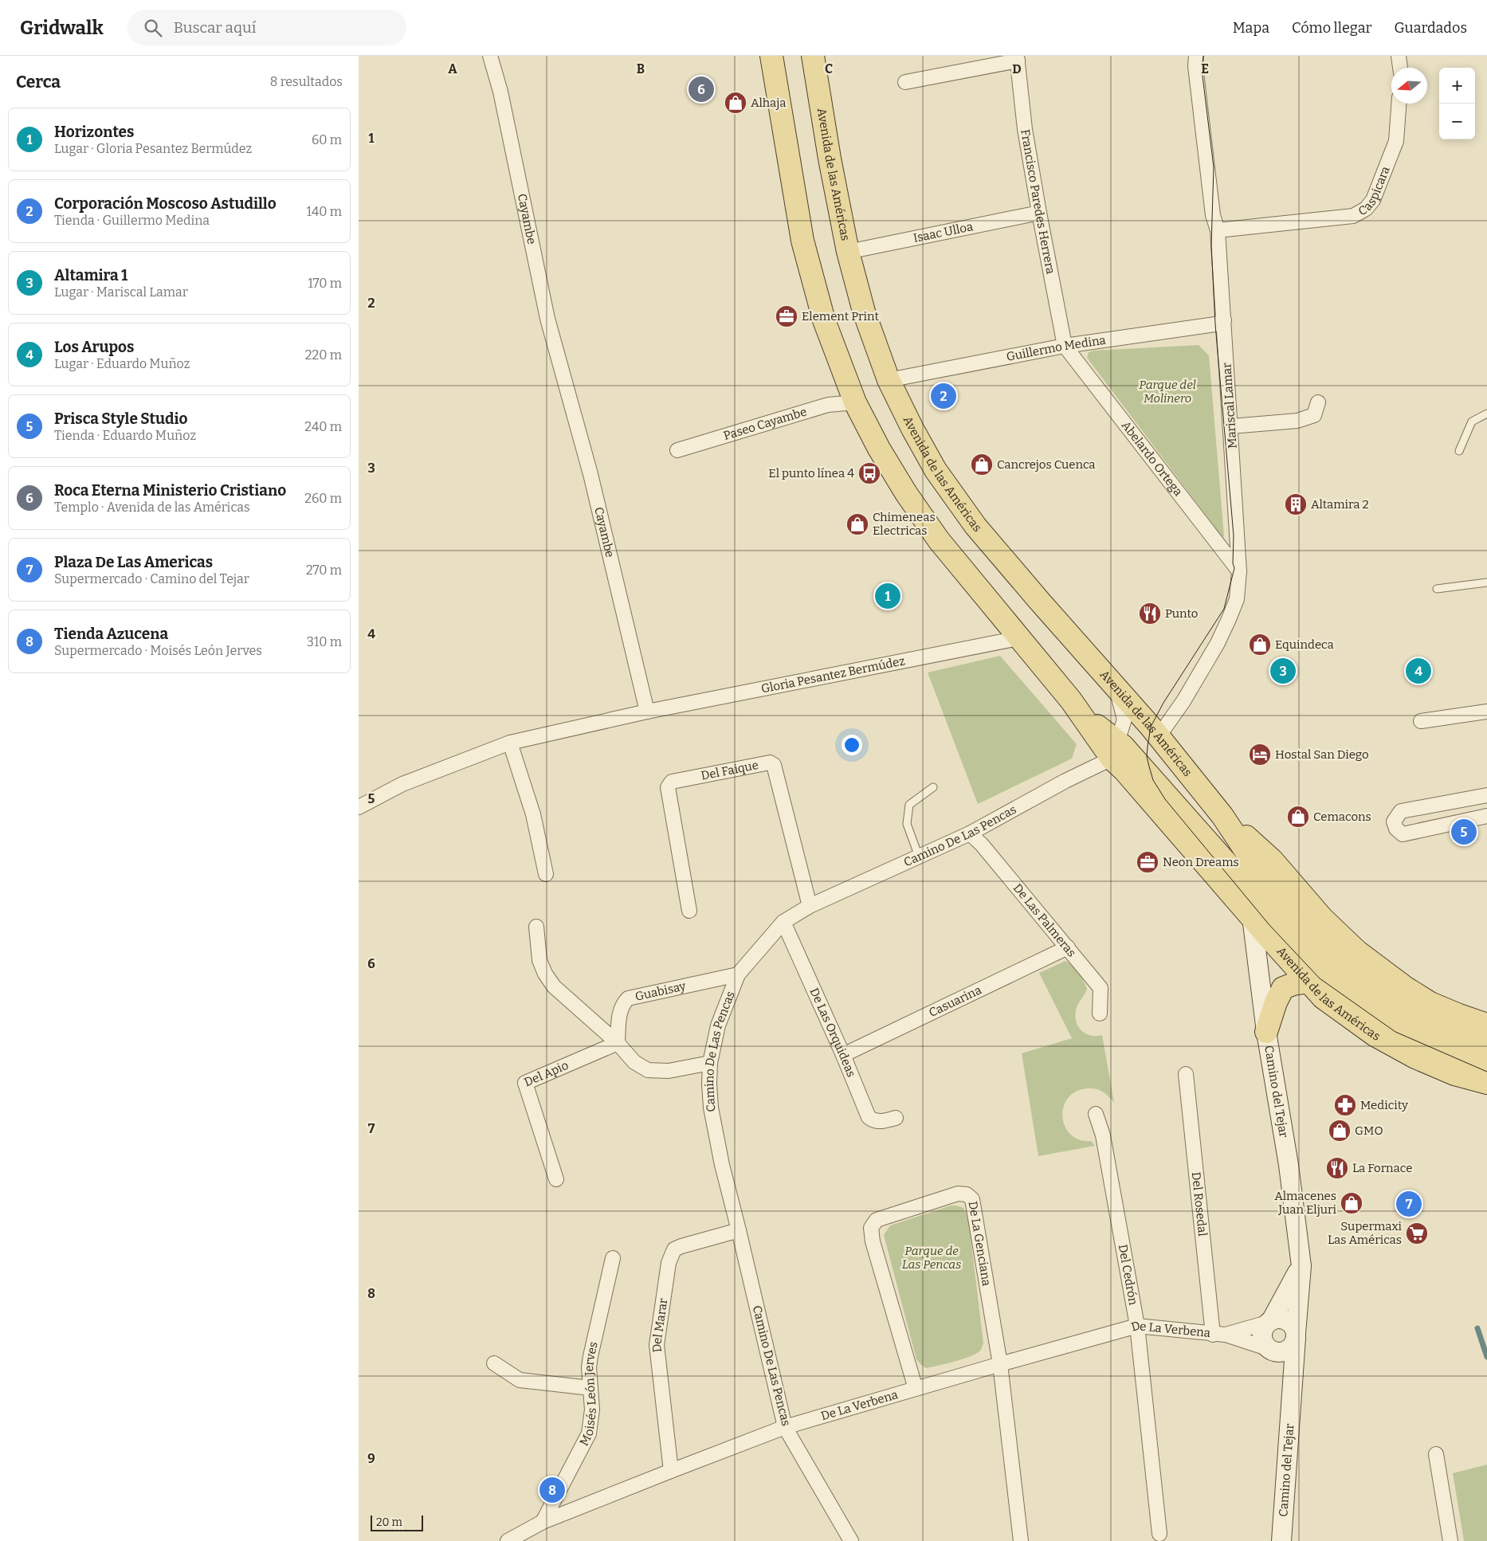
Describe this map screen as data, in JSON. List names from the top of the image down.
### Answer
{
  "streets": {
    "main road": ["Avenida de las Américas"],
    "street": [
      "Caspicara",
      "Francisco Paredes Herrera",
      "Cayambe",
      "Isaac Ulloa",
      "Guillermo Medina",
      "Mariscal Lamar",
      "Paseo Cayambe",
      "Abelardo Ortega",
      "Gloria Pesantez Bermúdez",
      "Del Faique",
      "Camino De Las Pencas",
      "De Las Palmeras",
      "Guabisay",
      "Casuarina",
      "De Las Orquideas",
      "Del Apio",
      "Camino del Tejar",
      "Del Rosedal",
      "De La Genciana",
      "Del Cedrón",
      "Del Marar",
      "De La Verbena",
      "Moisés León Jerves"
    ]
  },
  "crossings": [
    ["Avenida de las Américas", "Isaac Ulloa"],
    ["Avenida de las Américas", "Guillermo Medina"],
    ["Avenida de las Américas", "Mariscal Lamar"],
    ["Avenida de las Américas", "Paseo Cayambe"],
    ["Avenida de las Américas", "Gloria Pesantez Bermúdez"],
    ["Avenida de las Américas", "Camino De Las Pencas"],
    ["Avenida de las Américas", "Camino del Tejar"],
    ["Caspicara", "Mariscal Lamar"],
    ["Francisco Paredes Herrera", "Isaac Ulloa"],
    ["Francisco Paredes Herrera", "Guillermo Medina"],
    ["Francisco Paredes Herrera", "Abelardo Ortega"],
    ["Cayambe", "Gloria Pesantez Bermúdez"],
    ["Guillermo Medina", "Mariscal Lamar"],
    ["Guillermo Medina", "Abelardo Ortega"],
    ["Mariscal Lamar", "Abelardo Ortega"],
    ["Del Faique", "Camino De Las Pencas"],
    ["Camino De Las Pencas", "De Las Palmeras"],
    ["Camino De Las Pencas", "Guabisay"],
    ["Camino De Las Pencas", "De Las Orquideas"],
    ["Camino De Las Pencas", "Del Marar"],
    ["Camino De Las Pencas", "De La Verbena"],
    ["De Las Palmeras", "Casuarina"],
    ["Guabisay", "Del Apio"],
    ["Casuarina", "De Las Orquideas"],
    ["Camino del Tejar", "De La Verbena"],
    ["Del Rosedal", "De La Verbena"],
    ["De La Genciana", "De La Verbena"],
    ["Del Cedrón", "De La Verbena"],
    ["Del Marar", "De La Verbena"],
    ["De La Verbena", "Moisés León Jerves"]
  ],
  "parks": ["Parque del Molinero", "Parque de Las Pencas"],
  "places": {
    "shop": [
      "Alhaja",
      "Cancrejos Cuenca",
      "Chimeneas Electricas",
      "Equindeca",
      "Cemacons",
      "GMO",
      "Almacenes Juan Eljuri"
    ],
    "office": ["Element Print", "Neon Dreams"],
    "bus stop": ["El punto línea 4"],
    "building": ["Altamira 2"],
    "restaurant": ["Punto", "La Fornace"],
    "hotel": ["Hostal San Diego"],
    "pharmacy": ["Medicity"],
    "supermarket": ["Supermaxi Las Américas"]
  },
  "scale_bar": "20 m",
  "north": "left",
  "page": {
    "header": "Gridwalk",
    "search": "Buscar aquí",
    "nav": ["Mapa", "Cómo llegar", "Guardados"],
    "heading": ["Cerca", "8 resultados"],
    "map_buttons": ["+", "−"],
    "pins": [
      "6",
      "2",
      "1",
      "3",
      "4",
      "5",
      "7",
      "8"
    ],
    "list": [
      {
        "mark": "1",
        "name": "Horizontes",
        "note": "Lugar · Gloria Pesantez Bermúdez",
        "value": "60 m"
      },
      {
        "mark": "2",
        "name": "Corporación Moscoso Astudillo",
        "note": "Tienda · Guillermo Medina",
        "value": "140 m"
      },
      {
        "mark": "3",
        "name": "Altamira 1",
        "note": "Lugar · Mariscal Lamar",
        "value": "170 m"
      },
      {
        "mark": "4",
        "name": "Los Arupos",
        "note": "Lugar · Eduardo Muñoz",
        "value": "220 m"
      },
      {
        "mark": "5",
        "name": "Prisca Style Studio",
        "note": "Tienda · Eduardo Muñoz",
        "value": "240 m"
      },
      {
        "mark": "6",
        "name": "Roca Eterna Ministerio Cristiano",
        "note": "Templo · Avenida de las Américas",
        "value": "260 m"
      },
      {
        "mark": "7",
        "name": "Plaza De Las Americas",
        "note": "Supermercado · Camino del Tejar",
        "value": "270 m"
      },
      {
        "mark": "8",
        "name": "Tienda Azucena",
        "note": "Supermercado · Moisés León Jerves",
        "value": "310 m"
      }
    ],
    "scale": "20 m"
  },
  "grid": {
    "columns": [
      "A",
      "B",
      "C",
      "D",
      "E"
    ],
    "rows": [
      "1",
      "2",
      "3",
      "4",
      "5",
      "6",
      "7",
      "8",
      "9"
    ]
  }
}
